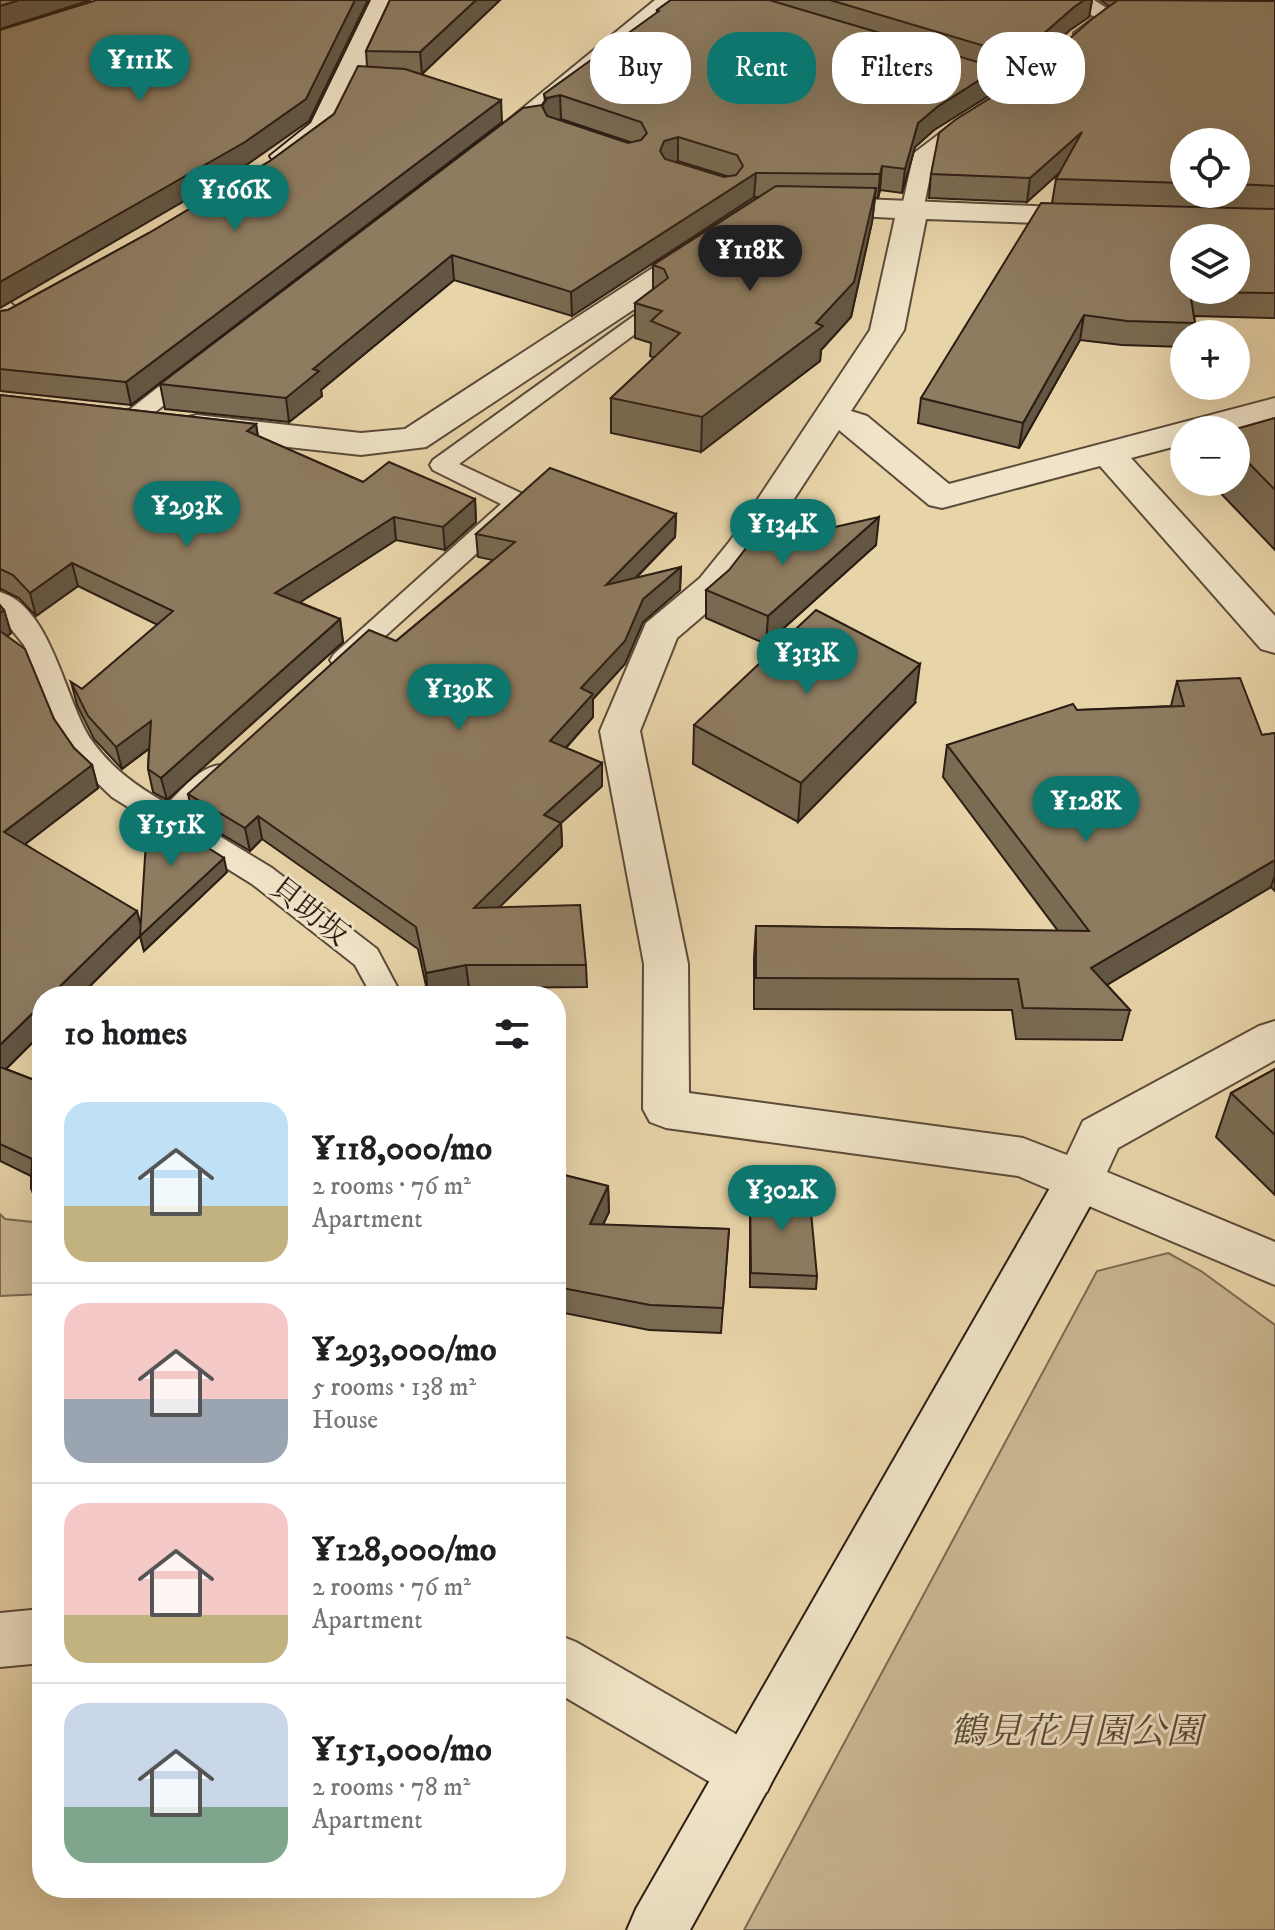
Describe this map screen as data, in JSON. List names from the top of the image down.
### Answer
{
  "streets": {
    "lane": ["貝助坂"]
  },
  "parks": ["鶴見花月園公園"],
  "page": {
    "chip": [
      "Buy",
      "Rent",
      "Filters",
      "New"
    ],
    "price": [
      "¥111K",
      "¥166K",
      "¥118K",
      "¥293K",
      "¥134K",
      "¥313K",
      "¥139K",
      "¥128K",
      "¥151K",
      "¥302K"
    ],
    "map_buttons": ["+", "−"],
    "heading": "10 homes",
    "list": [
      {
        "name": "¥118,000/mo",
        "note": "2 rooms · 76 m² · Apartment"
      },
      {
        "name": "¥293,000/mo",
        "note": "5 rooms · 138 m² · House"
      },
      {
        "name": "¥128,000/mo",
        "note": "2 rooms · 76 m² · Apartment"
      },
      {
        "name": "¥151,000/mo",
        "note": "2 rooms · 78 m² · Apartment"
      }
    ]
  }
}
